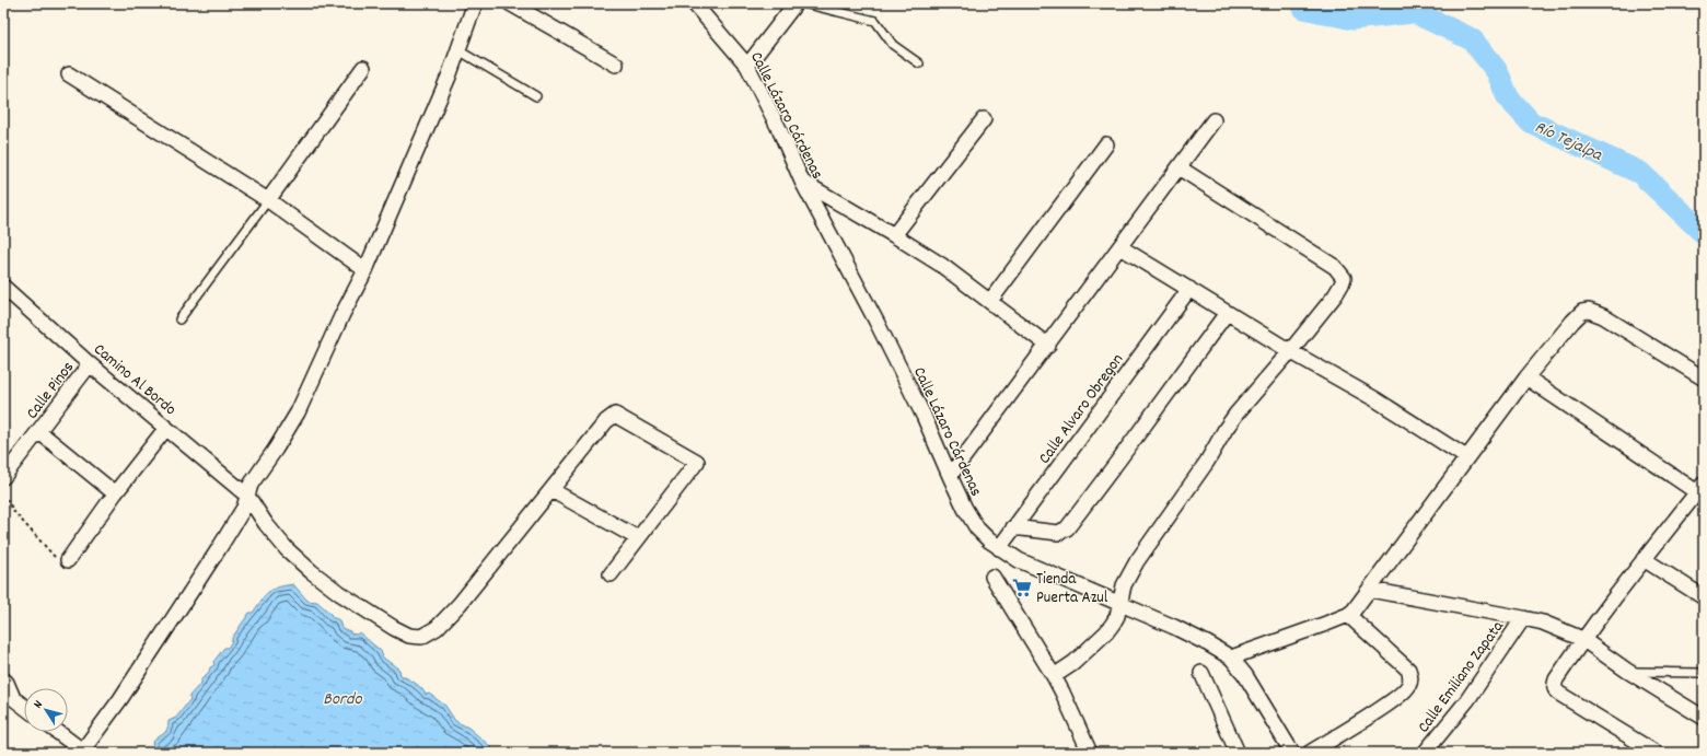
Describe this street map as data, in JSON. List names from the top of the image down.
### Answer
{
  "streets": {
    "street": [
      "Calle Lázaro Cárdenas",
      "Camino Al Bordo",
      "Calle Pinos",
      "Calle Alvaro Obregon",
      "Calle Emiliano Zapata"
    ]
  },
  "crossings": [
    ["Calle Lázaro Cárdenas", "Calle Alvaro Obregon"],
    ["Camino Al Bordo", "Calle Pinos"]
  ],
  "water": ["Río Tejalpa", "Bordo"],
  "places": {
    "supermarket": ["Tienda Puerta Azul"]
  },
  "north": "top left"
}
